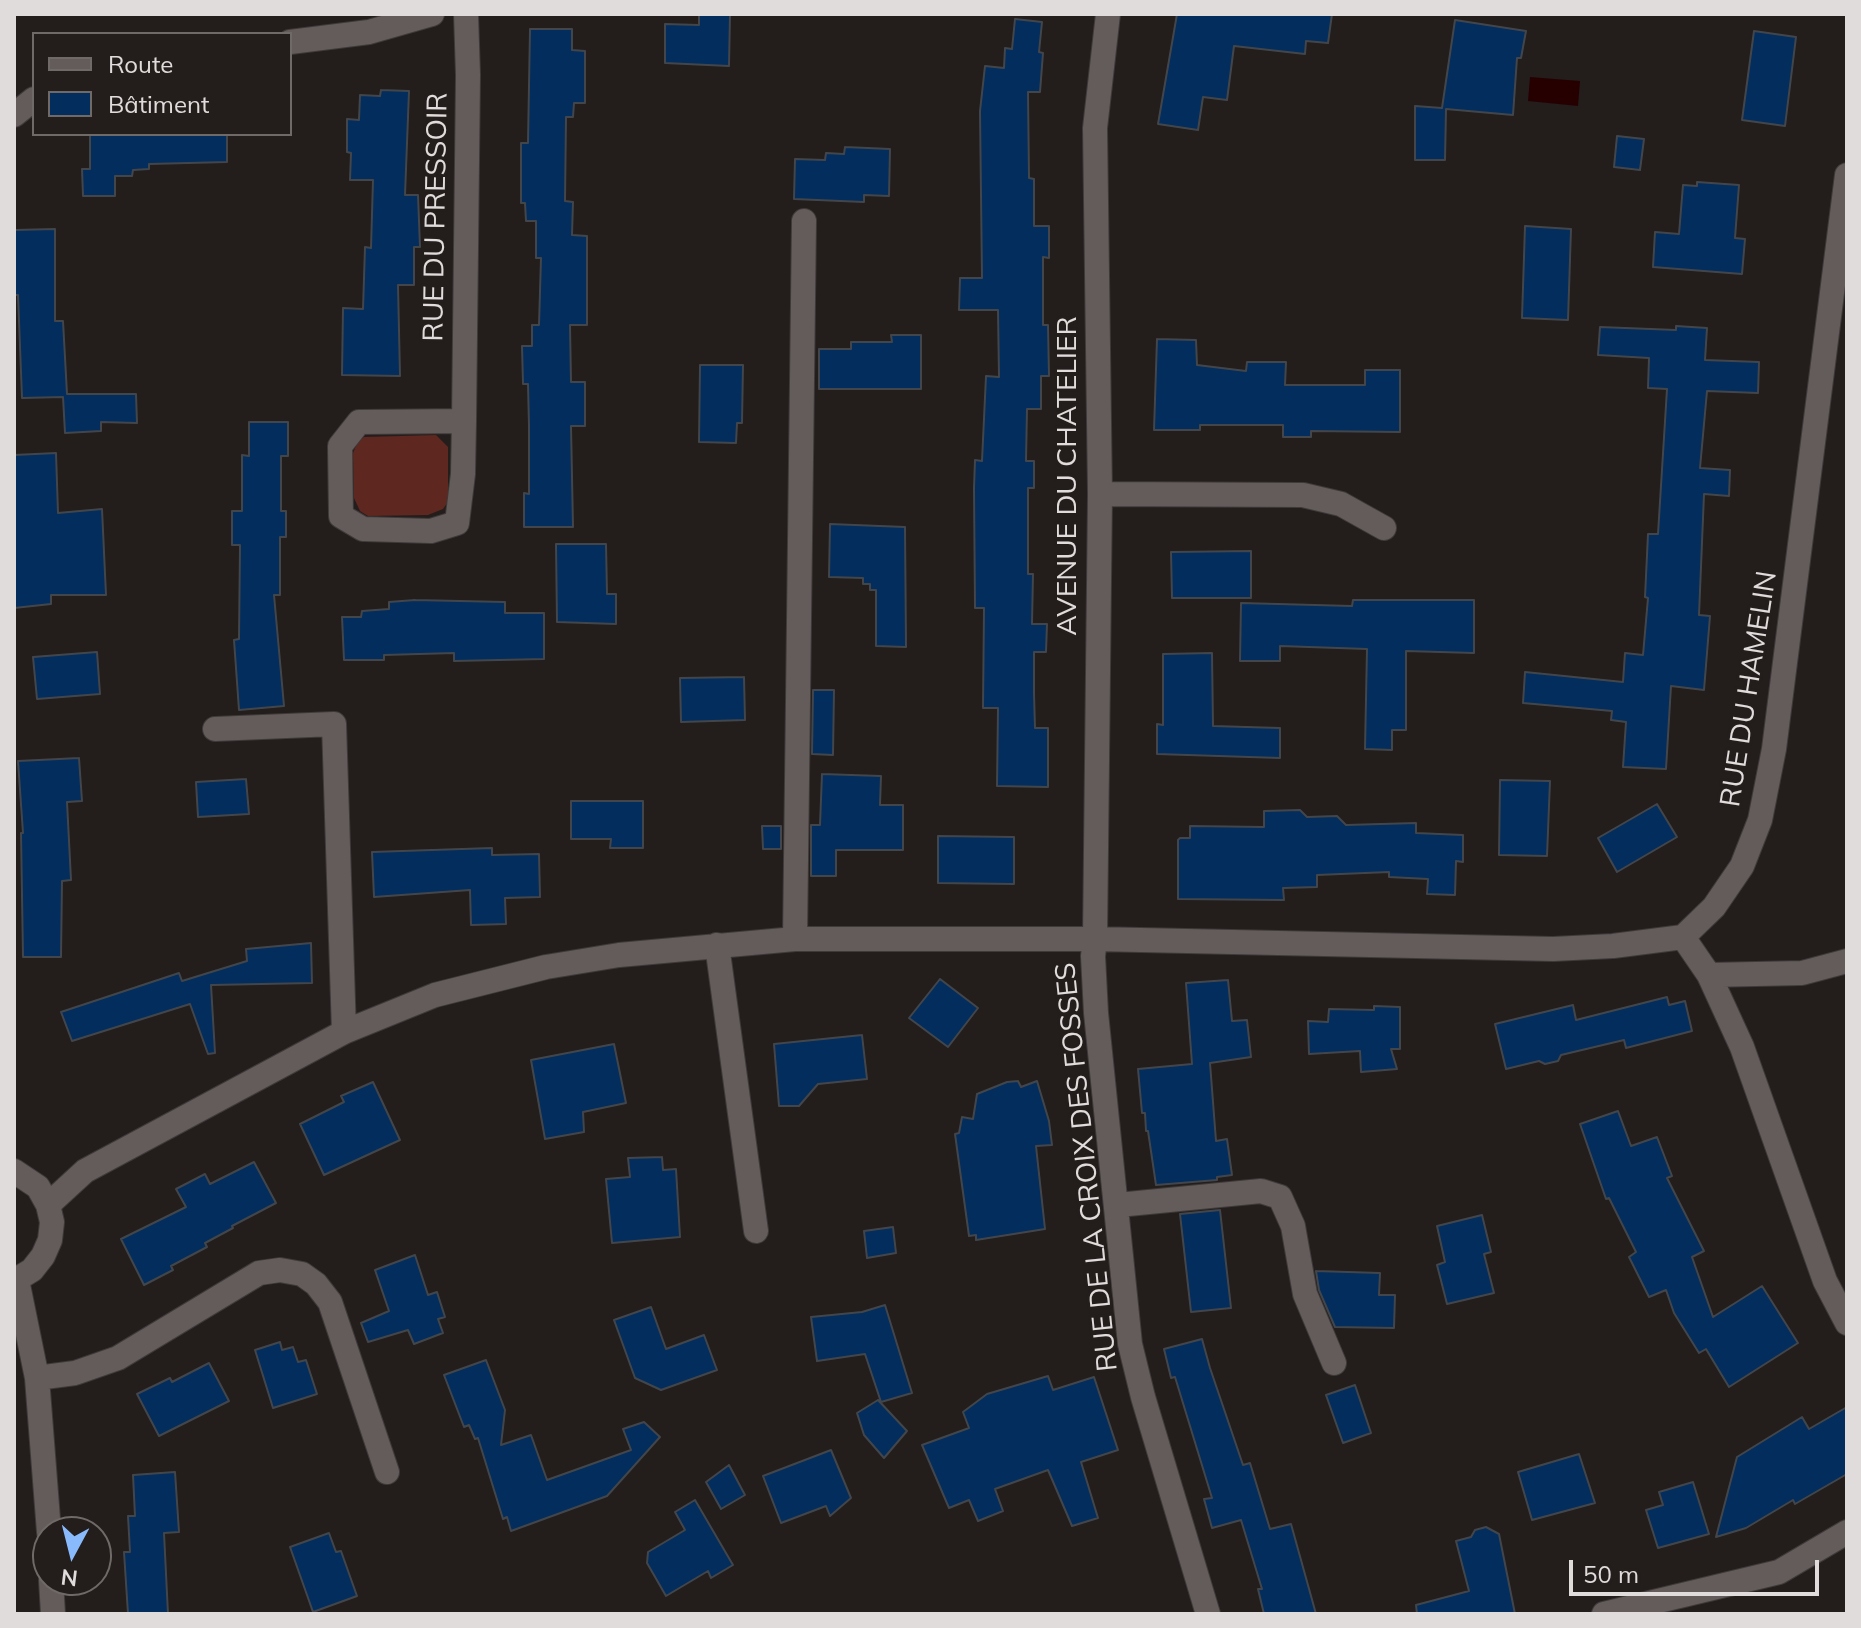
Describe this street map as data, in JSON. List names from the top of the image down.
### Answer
{
  "streets": {
    "street": [
      "RUE DU PRESSOIR",
      "AVENUE DU CHATELIER",
      "RUE DU HAMELIN",
      "RUE DE LA CROIX DES FOSSES"
    ]
  },
  "crossings": [
    ["AVENUE DU CHATELIER", "RUE DE LA CROIX DES FOSSES"]
  ],
  "legend": ["Route", "Bâtiment"],
  "scale_bar": "50 m",
  "north": "bottom"
}
